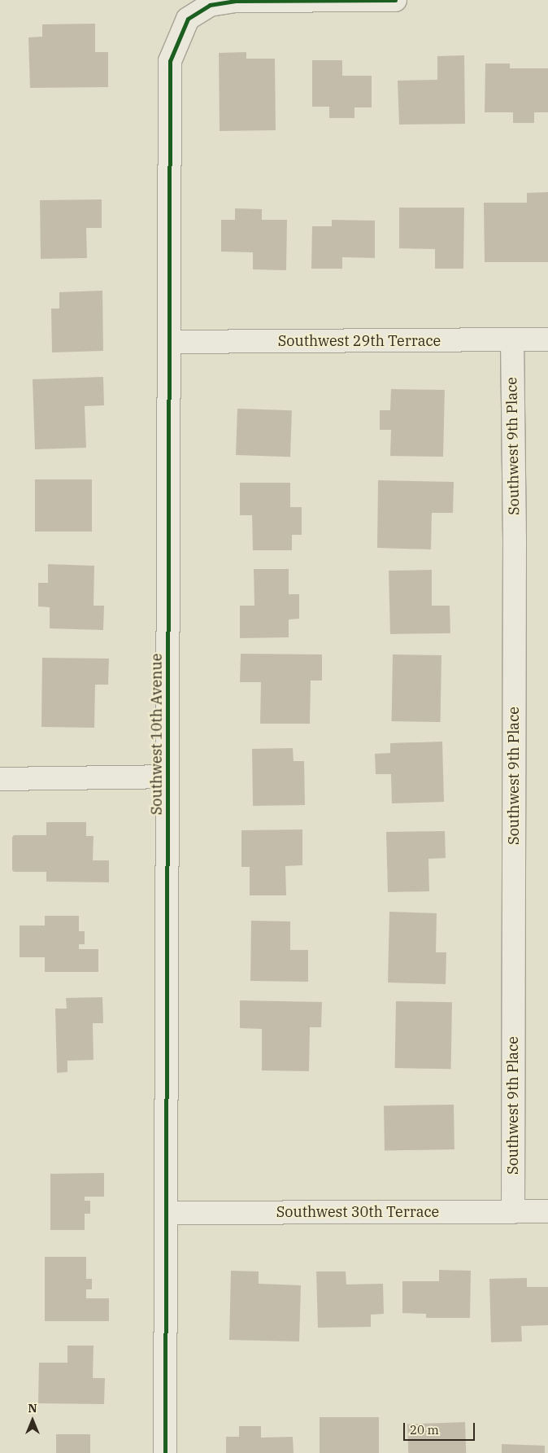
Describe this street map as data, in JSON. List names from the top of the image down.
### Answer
{
  "streets": {
    "street": [
      "Southwest 29th Terrace",
      "Southwest 9th Place",
      "Southwest 10th Avenue",
      "Southwest 30th Terrace"
    ]
  },
  "crossings": [
    ["Southwest 29th Terrace", "Southwest 9th Place"],
    ["Southwest 29th Terrace", "Southwest 10th Avenue"],
    ["Southwest 9th Place", "Southwest 30th Terrace"],
    ["Southwest 10th Avenue", "Southwest 30th Terrace"]
  ],
  "scale_bar": "20 m",
  "north": "top"
}
